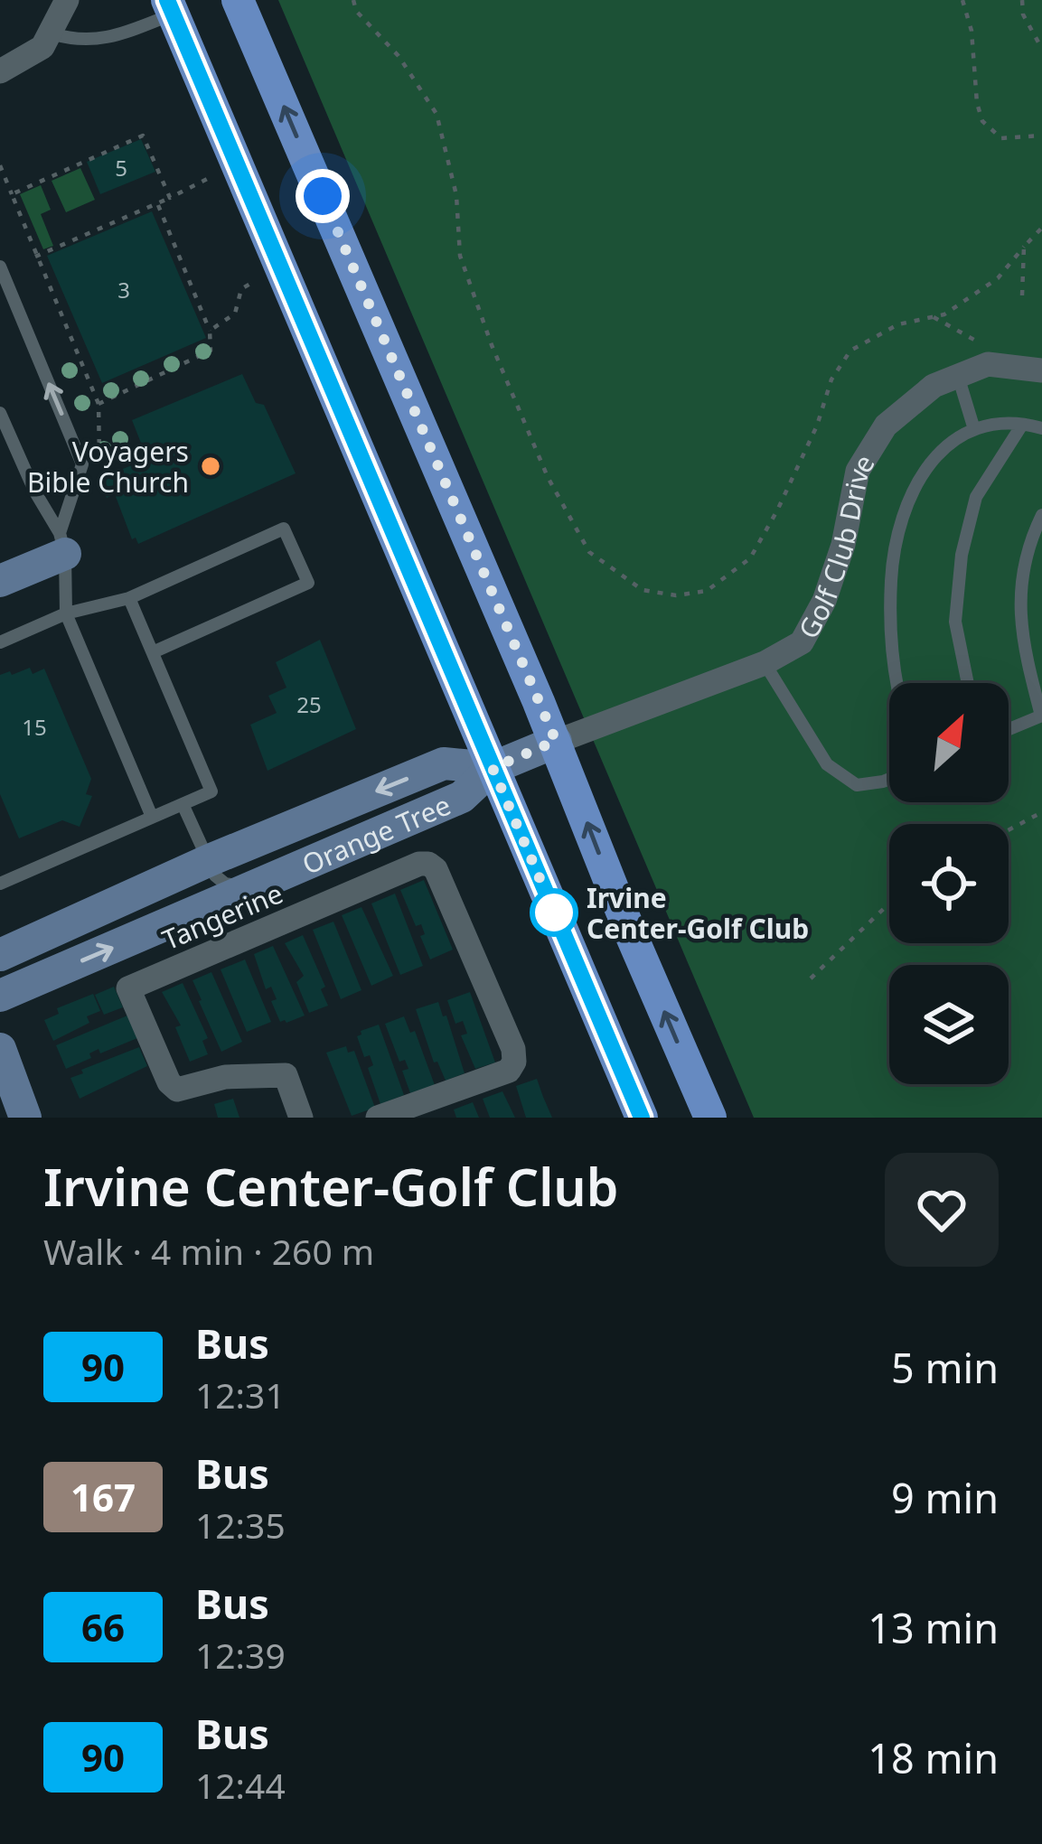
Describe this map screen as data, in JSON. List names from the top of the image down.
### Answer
{
  "streets": {
    "street": ["Golf Club Drive", "Orange Tree", "Tangerine"]
  },
  "crossings": [
    ["Golf Club Drive", "Orange Tree"]
  ],
  "places": ["Voyagers Bible Church", "Irvine Center-Golf Club"],
  "lines": ["bus line 90"],
  "house_numbers": [
    "5",
    "3",
    "25",
    "15"
  ],
  "north": "top right",
  "page": {
    "heading": ["Irvine Center-Golf Club", "Walk · 4 min · 260 m"],
    "list": [
      {
        "mark": "90",
        "name": "Bus",
        "note": "12:31",
        "value": "5 min"
      },
      {
        "mark": "167",
        "name": "Bus",
        "note": "12:35",
        "value": "9 min"
      },
      {
        "mark": "66",
        "name": "Bus",
        "note": "12:39",
        "value": "13 min"
      },
      {
        "mark": "90",
        "name": "Bus",
        "note": "12:44",
        "value": "18 min"
      }
    ]
  }
}
